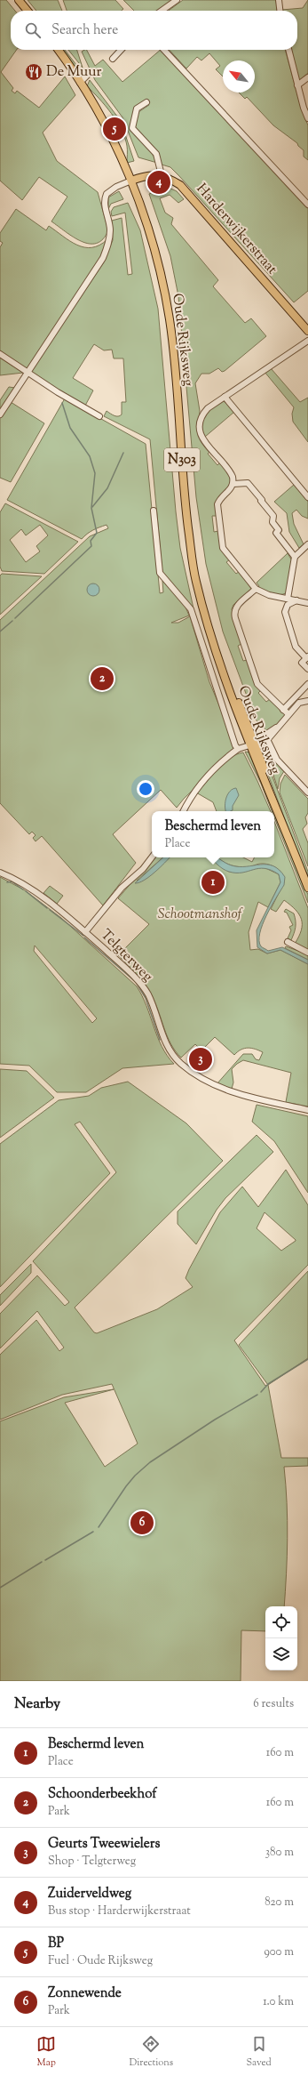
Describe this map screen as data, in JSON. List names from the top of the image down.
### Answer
{
  "streets": {
    "main road": ["Harderwijkerstraat", "Oude Rijksweg", "N303"],
    "street": ["Telgterweg"]
  },
  "parks": ["Schootmanshof"],
  "places": {
    "restaurant": ["De Muur"]
  },
  "north": "top left",
  "page": {
    "search": "Search here",
    "pins": [
      "5",
      "4",
      "2",
      "1",
      "3",
      "6"
    ],
    "popup": ["Beschermd leven", "Place"],
    "heading": ["Nearby", "6 results"],
    "list": [
      {
        "mark": "1",
        "name": "Beschermd leven",
        "note": "Place",
        "value": "160 m"
      },
      {
        "mark": "2",
        "name": "Schoonderbeekhof",
        "note": "Park",
        "value": "160 m"
      },
      {
        "mark": "3",
        "name": "Geurts Tweewielers",
        "note": "Shop · Telgterweg",
        "value": "380 m"
      },
      {
        "mark": "4",
        "name": "Zuiderveldweg",
        "note": "Bus stop · Harderwijkerstraat",
        "value": "820 m"
      },
      {
        "mark": "5",
        "name": "BP",
        "note": "Fuel · Oude Rijksweg",
        "value": "900 m"
      },
      {
        "mark": "6",
        "name": "Zonnewende",
        "note": "Park",
        "value": "1.0 km"
      }
    ],
    "nav": ["Map", "Directions", "Saved"]
  }
}
